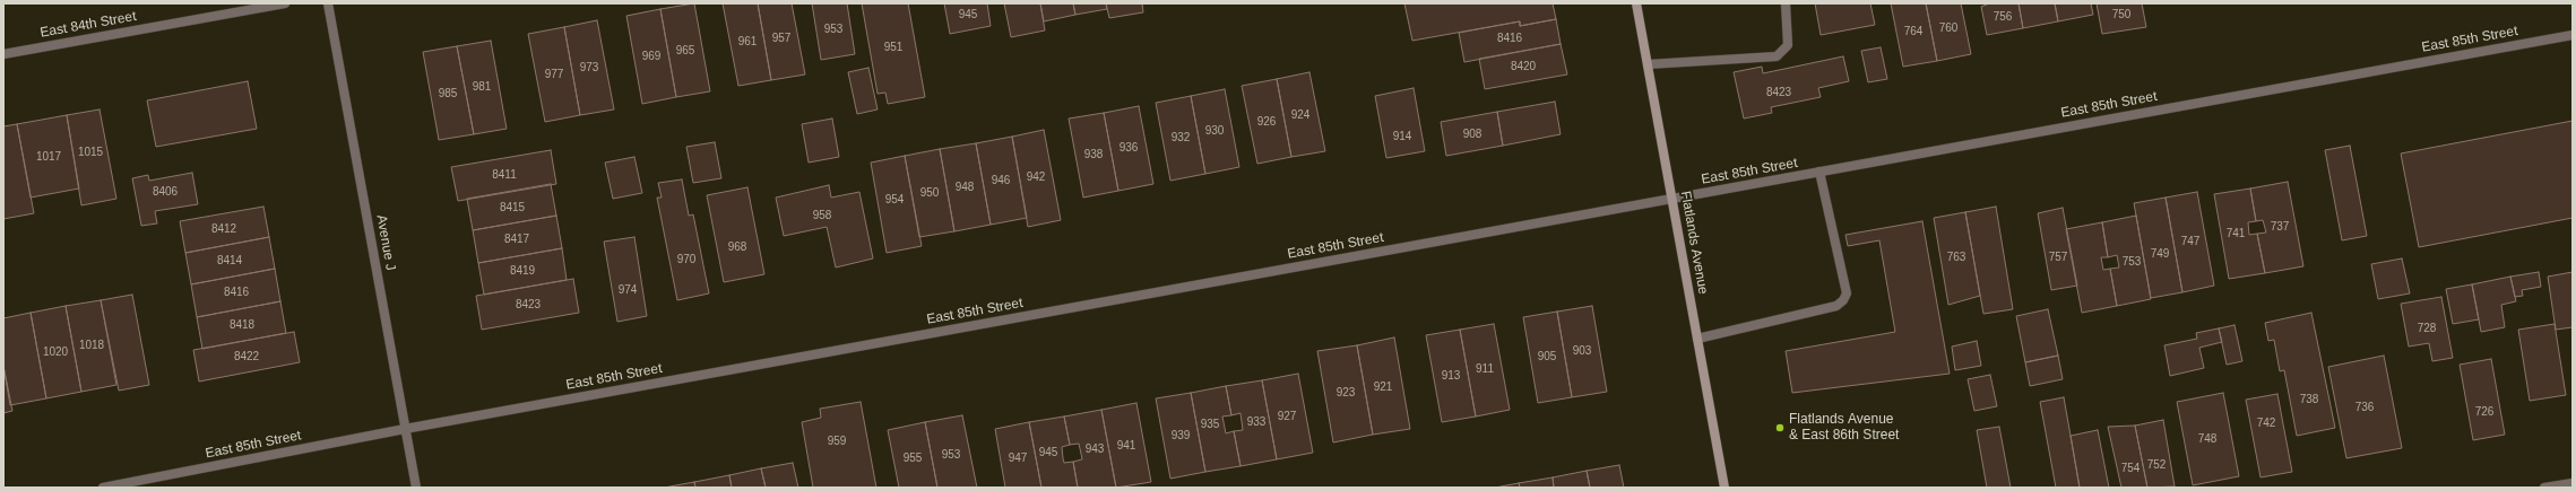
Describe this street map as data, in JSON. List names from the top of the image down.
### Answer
{
  "streets": {
    "main road": ["Flatlands Avenue"],
    "street": ["East 84th Street", "East 85th Street", "Avenue J"]
  },
  "crossings": [
    ["East 85th Street", "Avenue J"],
    ["East 85th Street", "Flatlands Avenue"]
  ],
  "places": ["Flatlands Avenue & East 86th Street"],
  "house_numbers": [
    "945",
    "750",
    "756",
    "760",
    "953",
    "764",
    "957",
    "8416",
    "961",
    "951",
    "965",
    "969",
    "8420",
    "973",
    "977",
    "981",
    "8423",
    "985",
    "924",
    "926",
    "930",
    "908",
    "914",
    "932",
    "936",
    "1015",
    "938",
    "1017",
    "8411",
    "942",
    "946",
    "948",
    "8406",
    "950",
    "954",
    "8415",
    "958",
    "737",
    "8412",
    "741",
    "8417",
    "747",
    "968",
    "749",
    "763",
    "757",
    "970",
    "8414",
    "753",
    "8419",
    "974",
    "8416",
    "8423",
    "8418",
    "728",
    "1018",
    "903",
    "1020",
    "8422",
    "905",
    "911",
    "913",
    "921",
    "923",
    "738",
    "736",
    "726",
    "927",
    "933",
    "742",
    "935",
    "939",
    "748",
    "959",
    "941",
    "943",
    "945",
    "953",
    "955",
    "947",
    "752",
    "754"
  ]
}
